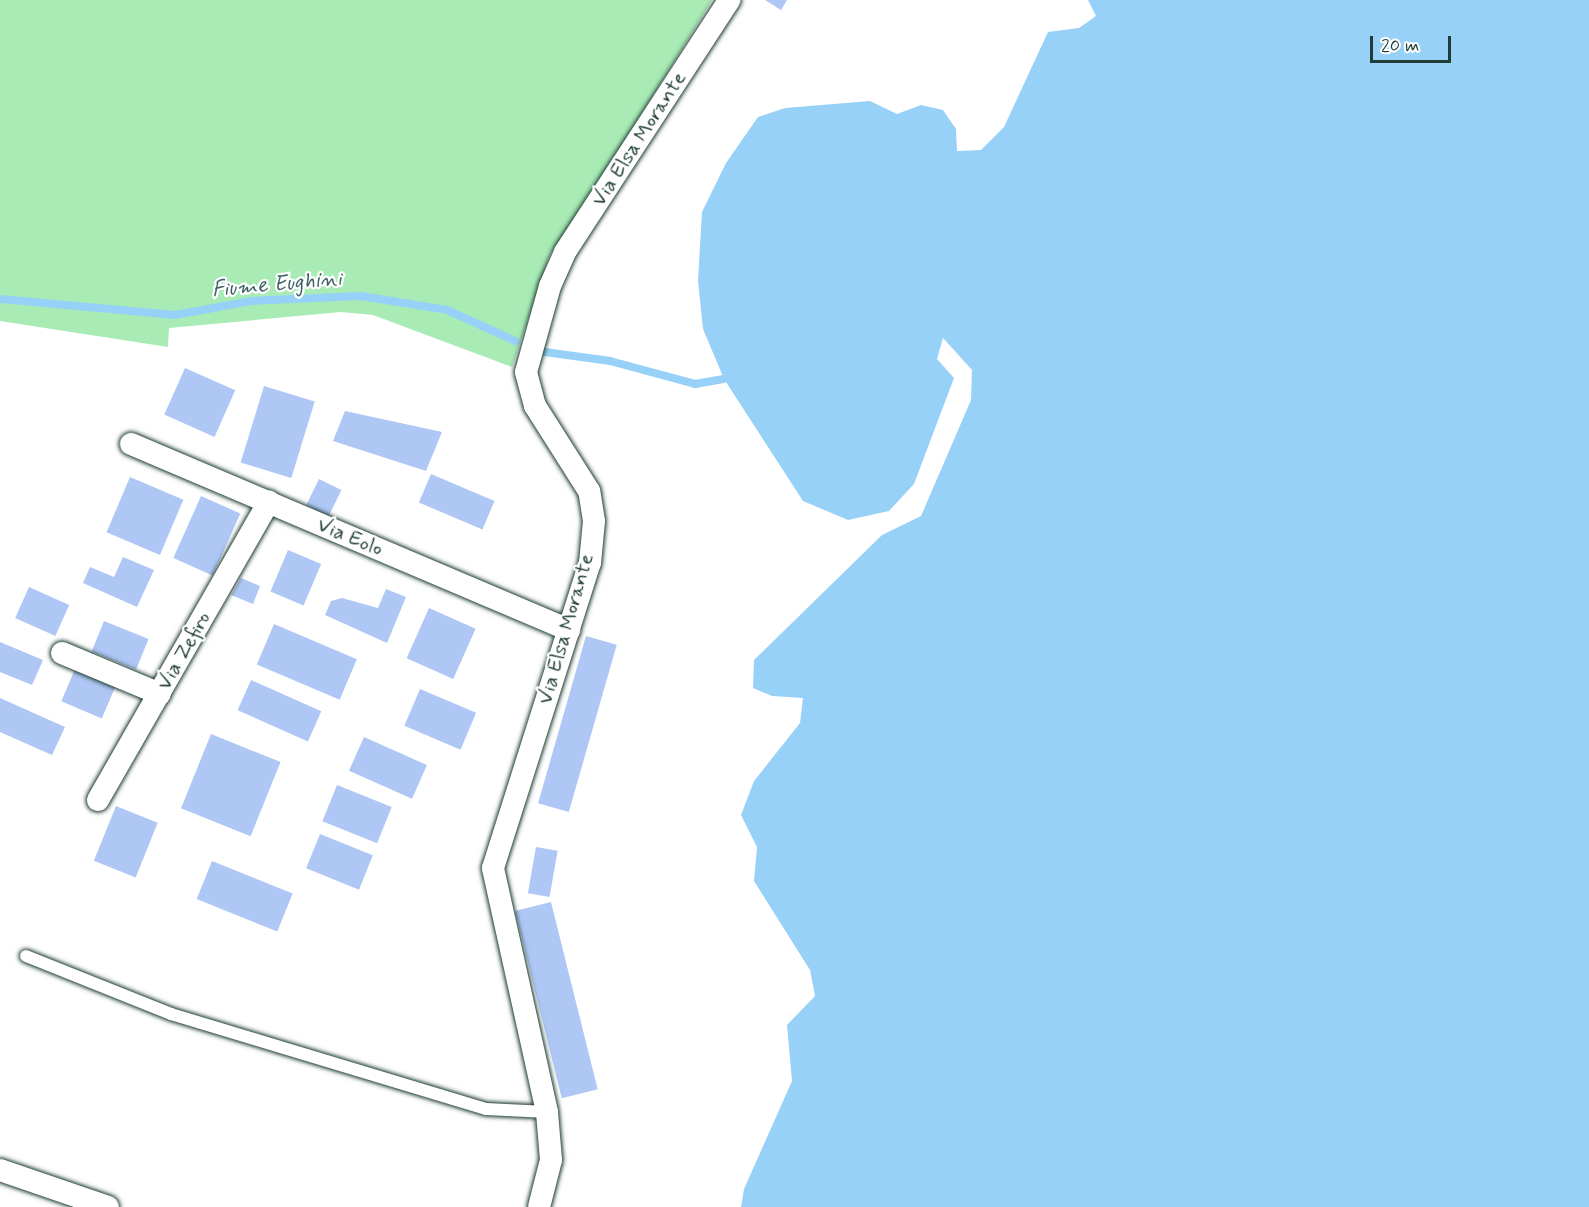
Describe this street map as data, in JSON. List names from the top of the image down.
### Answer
{
  "streets": {
    "street": ["Via Elsa Morante", "Via Eolo", "Via Zefiro"]
  },
  "crossings": [
    ["Via Elsa Morante", "Via Eolo"],
    ["Via Eolo", "Via Zefiro"]
  ],
  "water": ["Fiume Eughini"],
  "scale_bar": "20 m"
}
